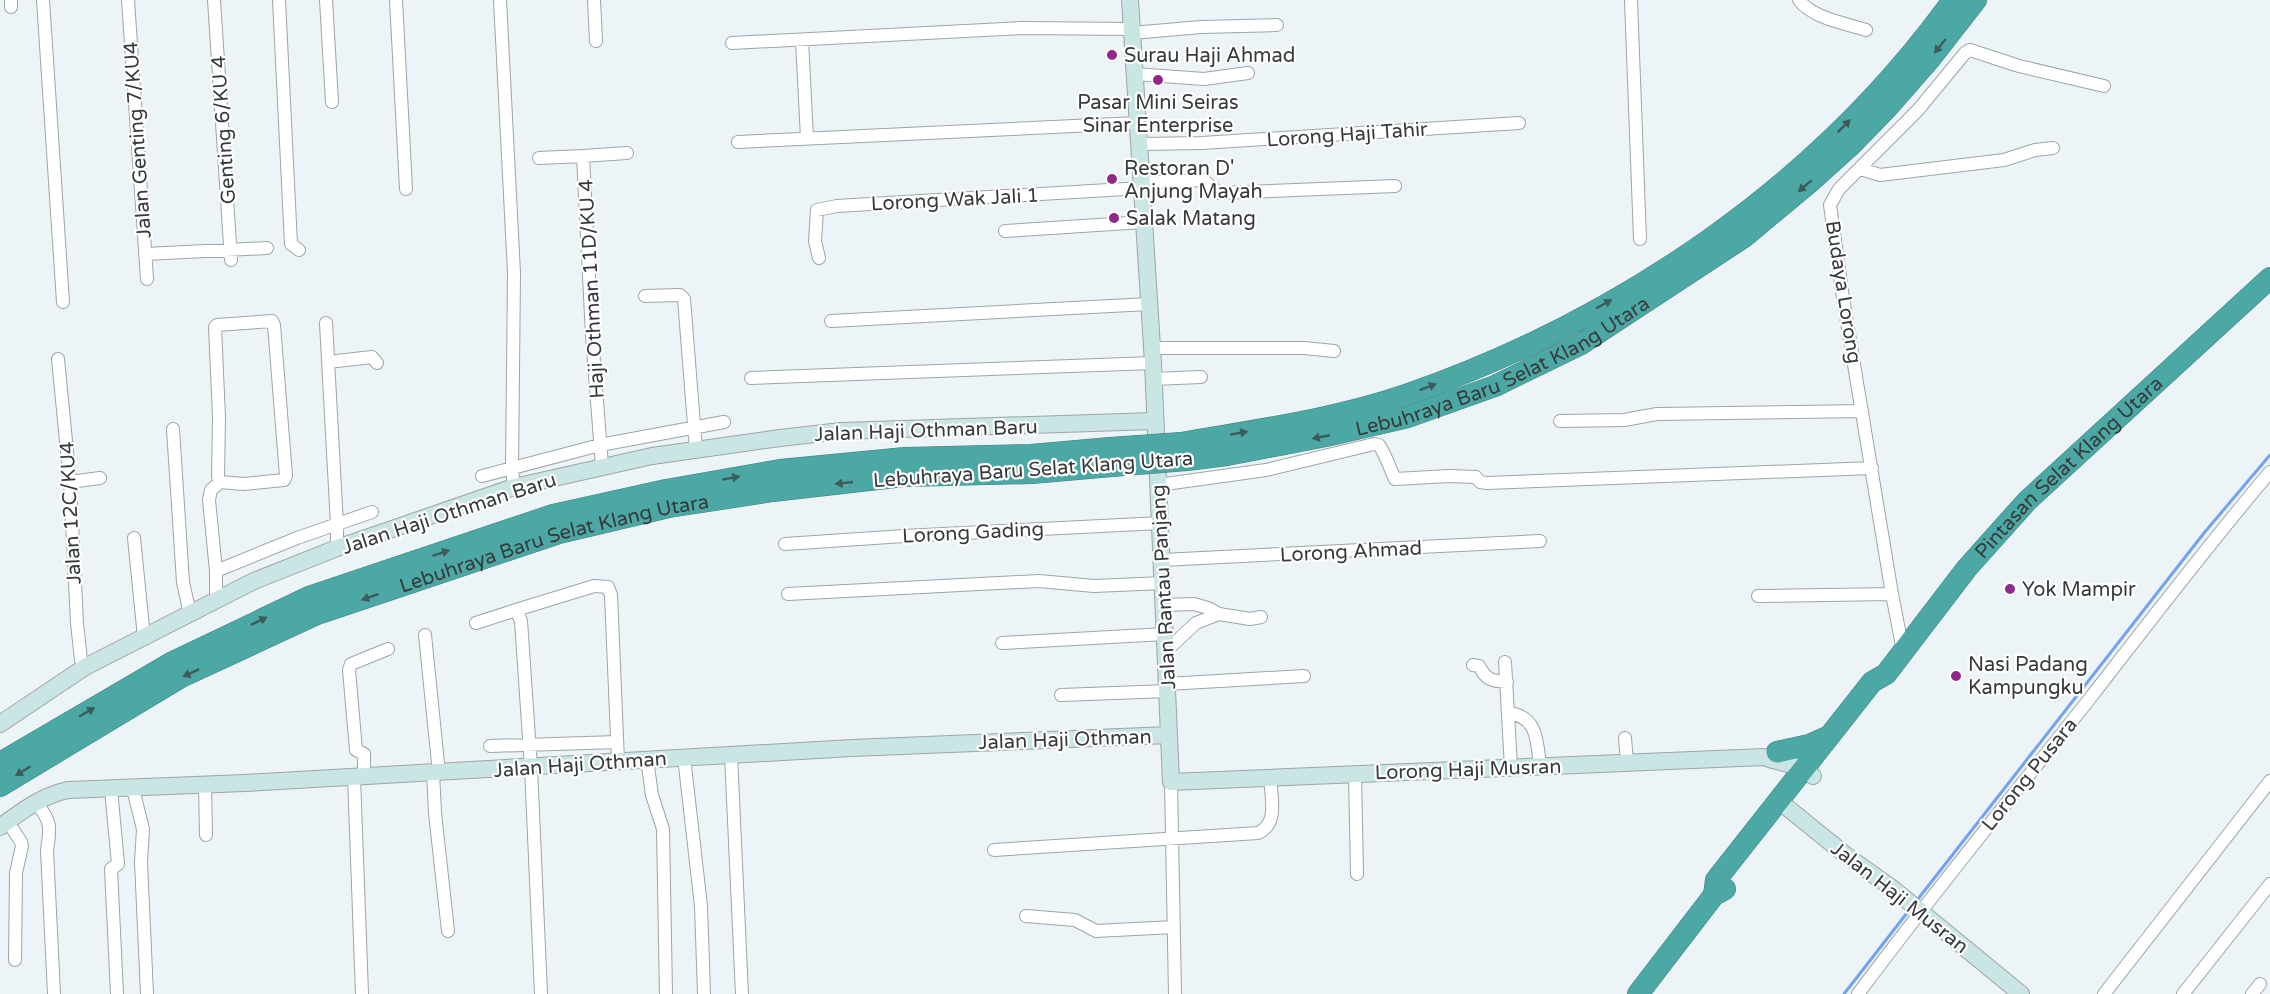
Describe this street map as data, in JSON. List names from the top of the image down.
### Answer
{
  "streets": {
    "highway": ["Lebuhraya Baru Selat Klang Utara", "Pintasan Selat Klang Utara"],
    "street": [
      "Genting 6/KU 4",
      "Lorong Haji Tahir",
      "Jalan Genting 7/KU4",
      "Lorong Wak Jali 1",
      "Haji Othman 11D/KU 4",
      "Budaya Lorong",
      "Jalan Haji Othman Baru",
      "Jalan 12C/KU4",
      "Lorong Gading",
      "Lorong Ahmad",
      "Jalan Rantau Panjang",
      "Jalan Haji Othman",
      "Lorong Haji Musran",
      "Lorong Pusara",
      "Jalan Haji Musran"
    ]
  },
  "crossings": [
    ["Lorong Haji Tahir", "Jalan Rantau Panjang"],
    ["Lorong Wak Jali 1", "Jalan Rantau Panjang"],
    ["Haji Othman 11D/KU 4", "Jalan Haji Othman Baru"],
    ["Budaya Lorong", "Pintasan Selat Klang Utara"],
    ["Jalan Haji Othman Baru", "Jalan 12C/KU4"],
    ["Jalan Haji Othman Baru", "Jalan Rantau Panjang"],
    ["Pintasan Selat Klang Utara", "Lorong Haji Musran"],
    ["Pintasan Selat Klang Utara", "Jalan Haji Musran"],
    ["Lorong Gading", "Jalan Rantau Panjang"],
    ["Lorong Ahmad", "Jalan Rantau Panjang"],
    ["Jalan Rantau Panjang", "Jalan Haji Othman"],
    ["Jalan Rantau Panjang", "Lorong Haji Musran"],
    ["Lorong Pusara", "Jalan Haji Musran"]
  ],
  "places": [
    "Surau Haji Ahmad",
    "Pasar Mini Seiras Sinar Enterprise",
    "Restoran D' Anjung Mayah",
    "Salak Matang",
    "Yok Mampir",
    "Nasi Padang Kampungku"
  ]
}
